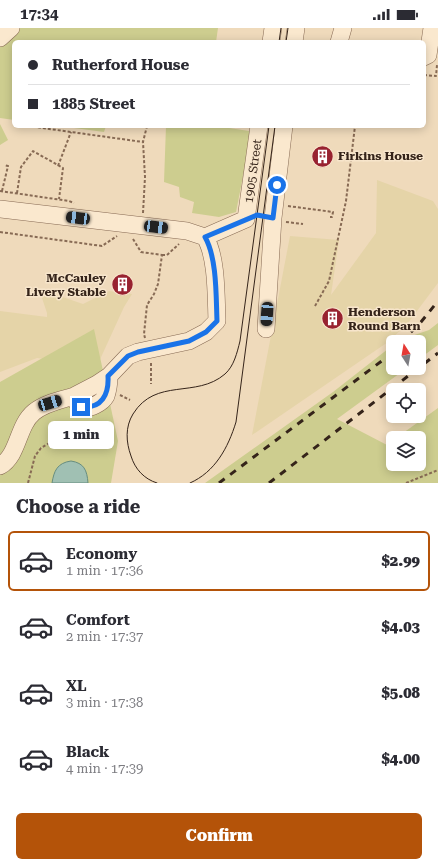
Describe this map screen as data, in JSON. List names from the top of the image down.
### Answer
{
  "streets": {
    "street": ["1905 Street"]
  },
  "places": {
    "building": ["Firkins House", "McCauley Livery Stable", "Henderson Round Barn"]
  },
  "north": "top",
  "page": {
    "status": "17:34",
    "banner": ["Rutherford House", "1885 Street"],
    "bubble": "1 min",
    "heading": "Choose a ride",
    "list": [
      {
        "name": "Economy",
        "note": "1 min · 17:36",
        "value": "$2.99"
      },
      {
        "name": "Comfort",
        "note": "2 min · 17:37",
        "value": "$4.03"
      },
      {
        "name": "XL",
        "note": "3 min · 17:38",
        "value": "$5.08"
      },
      {
        "name": "Black",
        "note": "4 min · 17:39",
        "value": "$4.00"
      }
    ],
    "buttons": "Confirm"
  }
}
